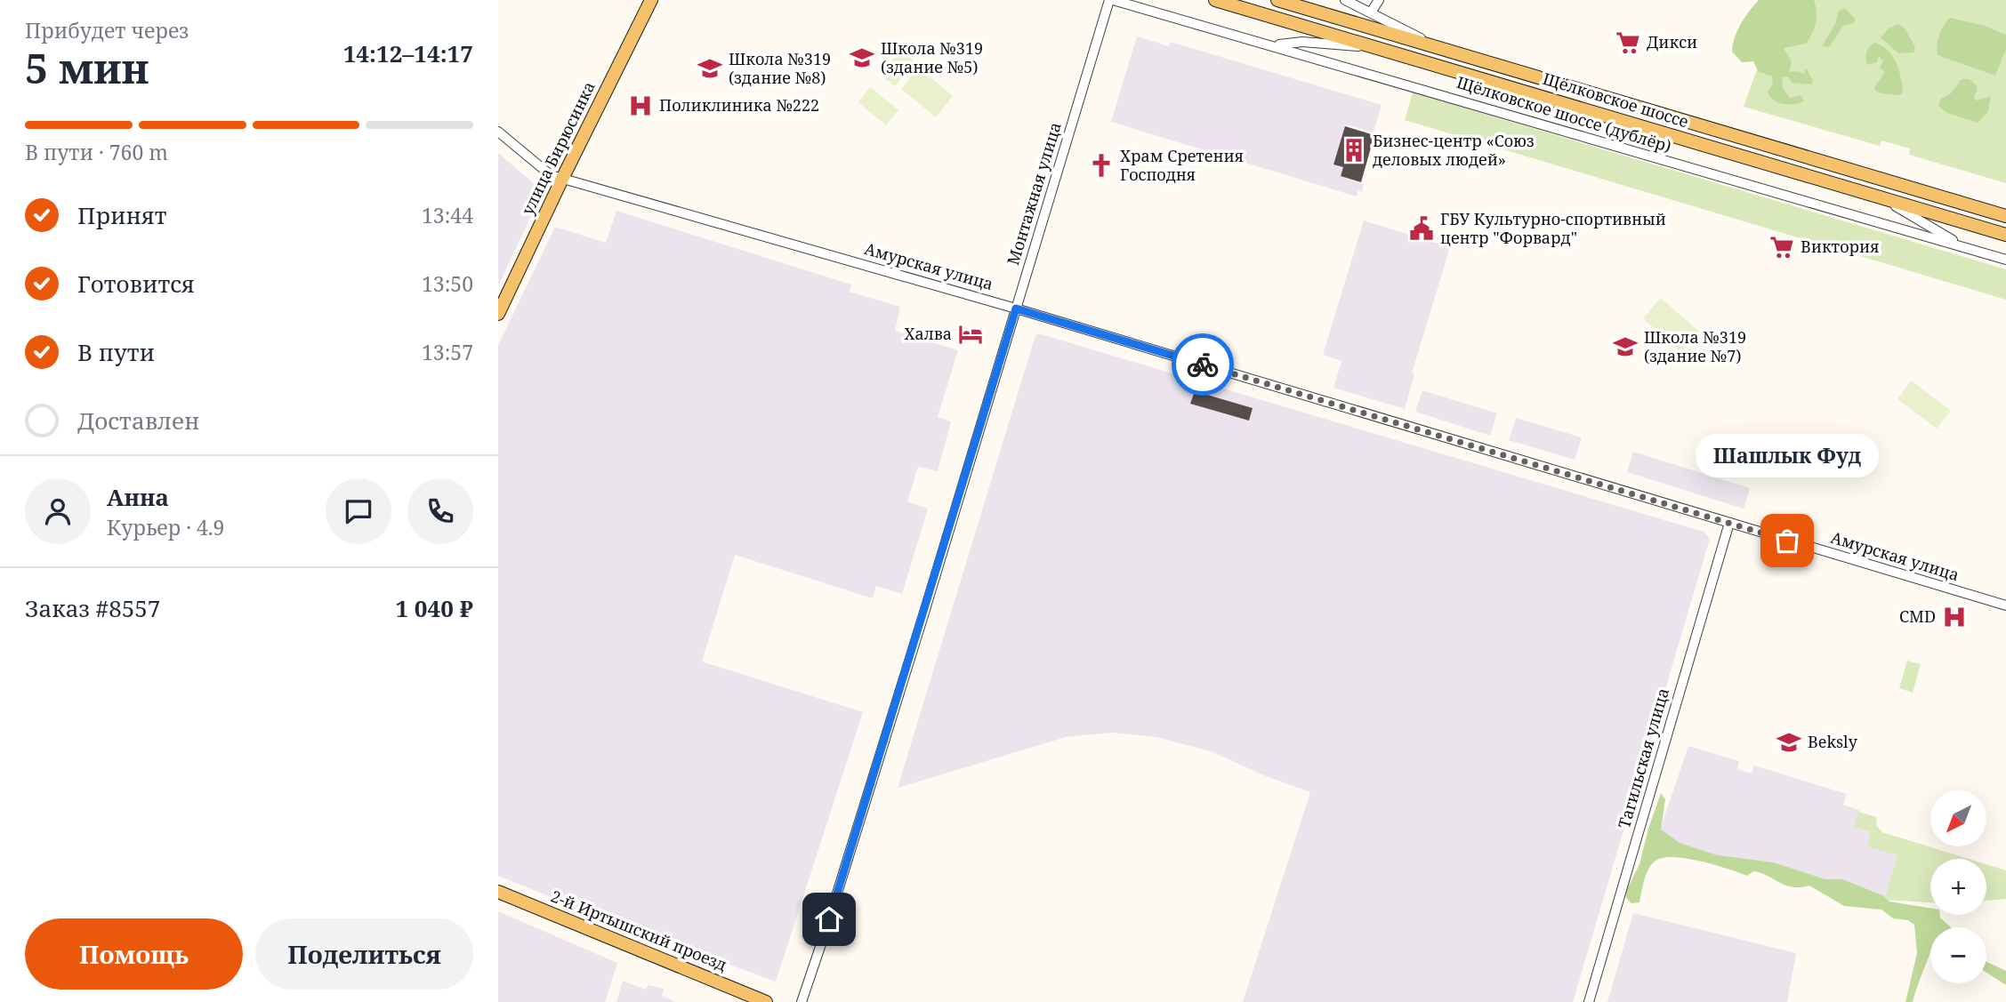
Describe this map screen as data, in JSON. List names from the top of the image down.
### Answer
{
  "streets": {
    "main road": ["Щёлковское шоссе", "улица Бирюсинка", "2-й Иртышский проезд"],
    "street": [
      "Щёлковское шоссе (дублёр)",
      "Монтажная улица",
      "Амурская улица",
      "Тагильская улица"
    ]
  },
  "crossings": [
    ["Щёлковское шоссе (дублёр)", "Монтажная улица"],
    ["улица Бирюсинка", "Амурская улица"],
    ["Монтажная улица", "Амурская улица"],
    ["Амурская улица", "Тагильская улица"]
  ],
  "places": {
    "supermarket": ["Дикси", "Виктория"],
    "school or university": [
      "Школа №319 (здание №5)",
      "Школа №319 (здание №8)",
      "Школа №319 (здание №7)",
      "Beksly"
    ],
    "hospital": ["Поликлиника №222", "CMD"],
    "building": ["Бизнес-центр «Союз деловых людей»"],
    "church": ["Храм Сретения Господня"],
    "public building": ["ГБУ Культурно-спортивный центр \"Форвард\""],
    "hotel": ["Халва"],
    "other": ["Шашлык Фуд"]
  },
  "north": "bottom left",
  "page": {
    "heading": ["5 мин", "Прибудет через", "14:12–14:17"],
    "panel": [
      "Анна",
      "Курьер · 4.9",
      "Заказ #8557",
      "1 040 ₽"
    ],
    "bar": "В пути · 760 m",
    "list": [
      ["Принят", "13:44"],
      ["Готовится", "13:50"],
      ["В пути", "13:57"],
      "Доставлен"
    ],
    "bubble": "Шашлык Фуд",
    "map_buttons": ["+", "−"],
    "buttons": ["Помощь", "Поделиться"]
  }
}
